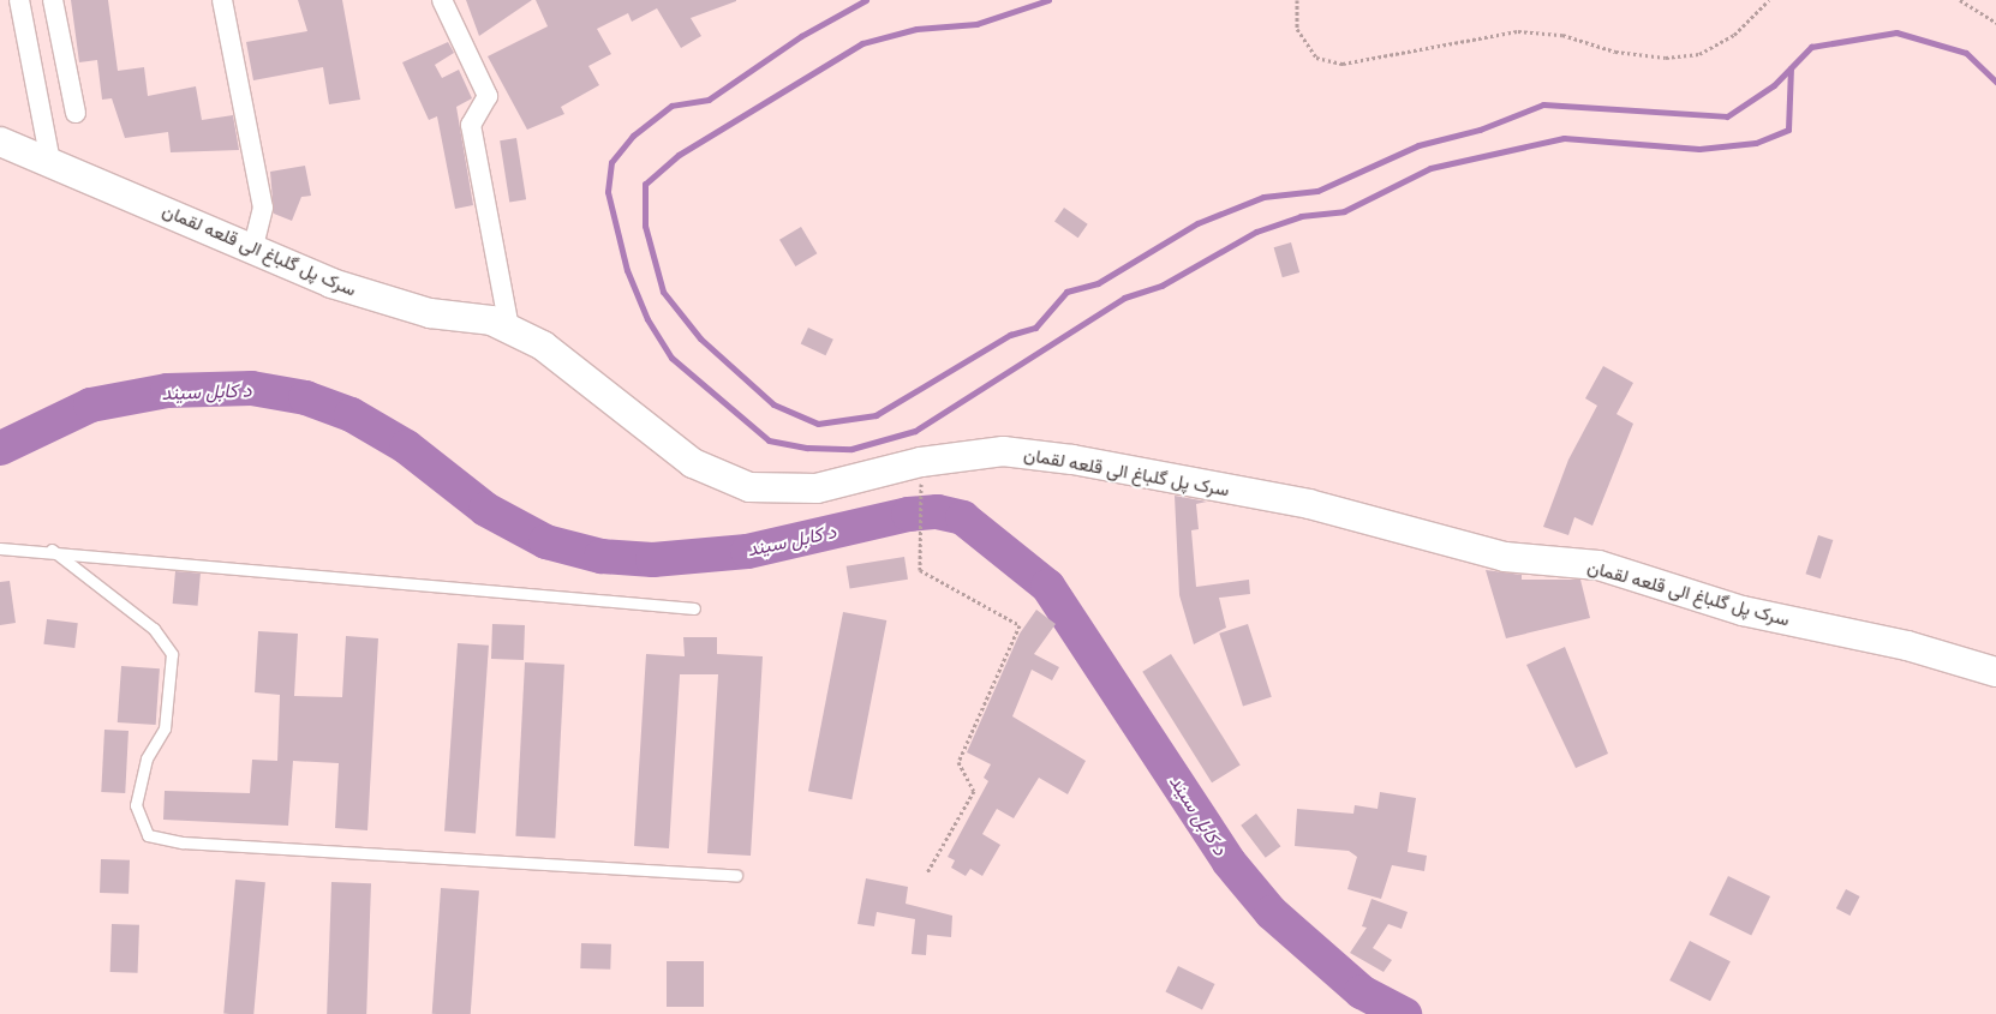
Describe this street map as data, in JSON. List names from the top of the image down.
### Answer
{
  "streets": {
    "street": ["سرک پل گلباغ الی قلعه لقمان"]
  },
  "water": ["د کابل سيند"]
}
